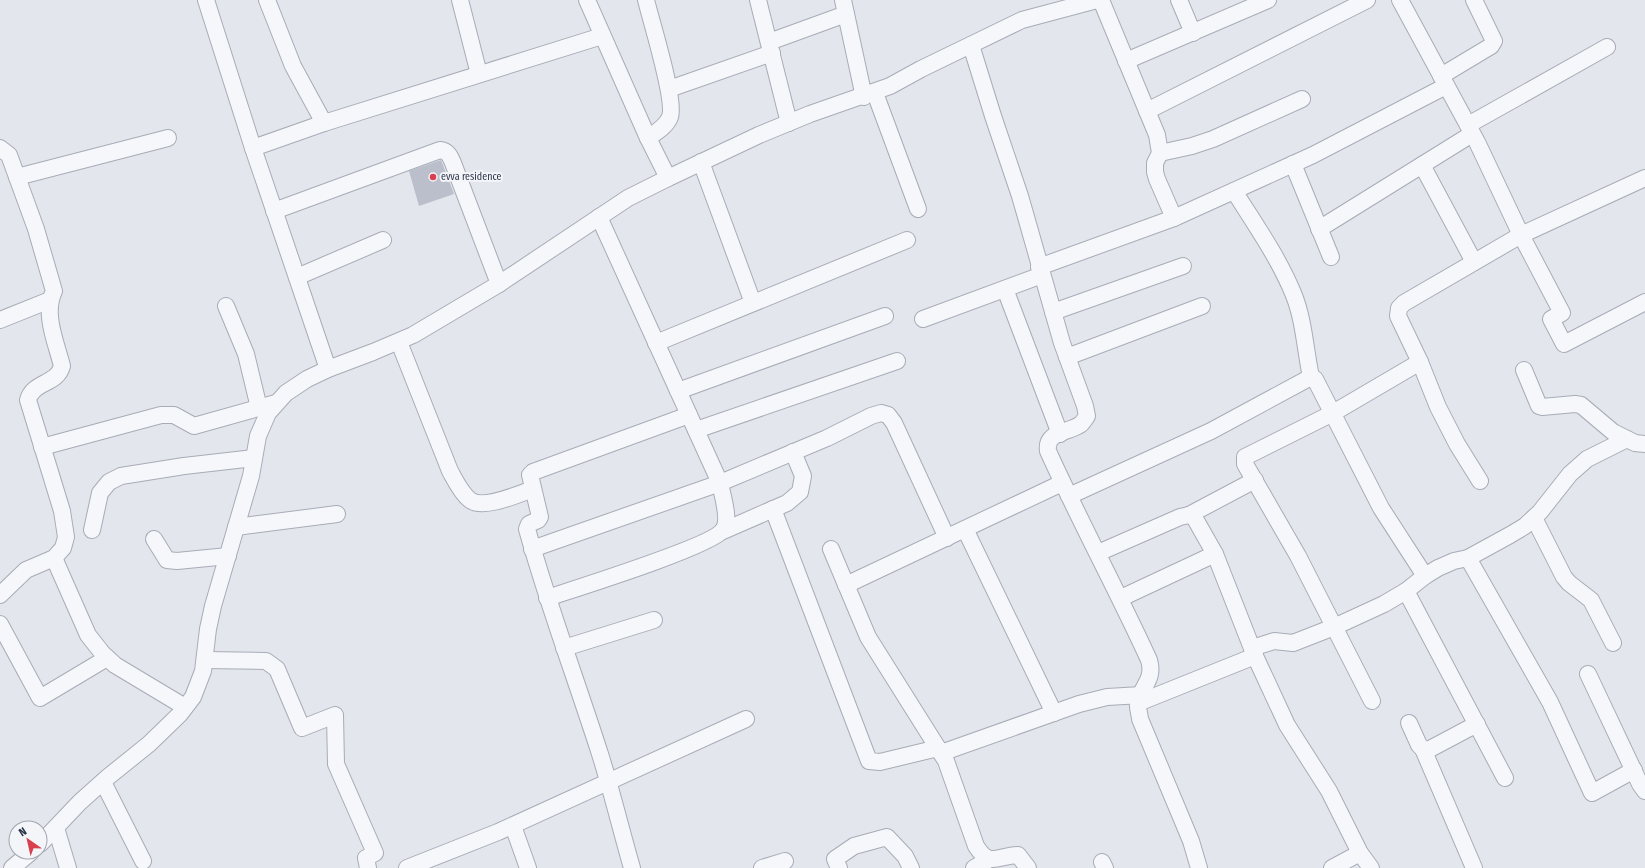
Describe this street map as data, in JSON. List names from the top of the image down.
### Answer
{
  "places": ["evva residence"],
  "north": "top left"
}
